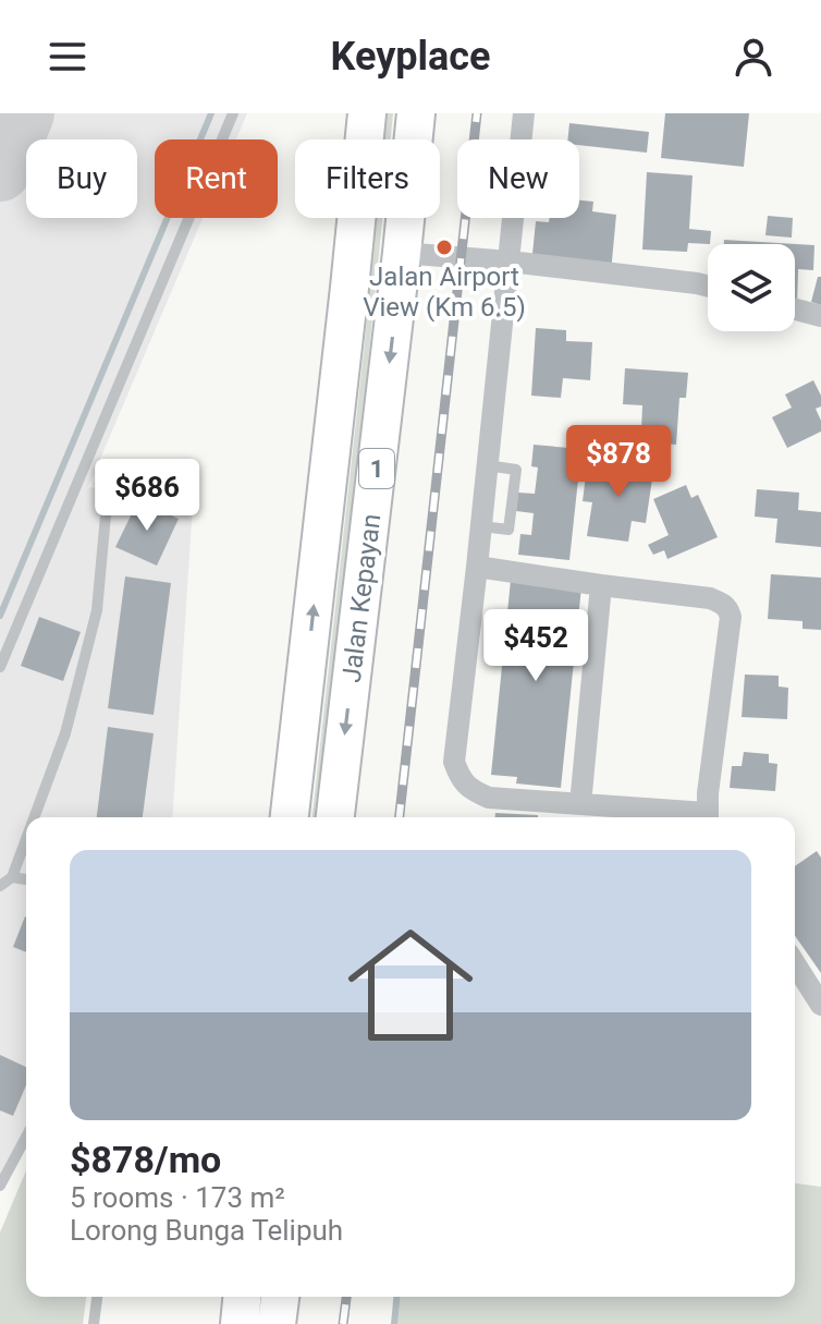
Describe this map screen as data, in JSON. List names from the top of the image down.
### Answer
{
  "streets": {
    "highway": ["1", "Jalan Kepayan"]
  },
  "places": ["Jalan Airport View (Km 6.5)"],
  "page": {
    "header": "Keyplace",
    "chip": [
      "Buy",
      "Rent",
      "Filters",
      "New"
    ],
    "price": ["$878", "$686", "$452"],
    "list": [
      {
        "name": "$878/mo",
        "note": "5 rooms · 173 m² · Lorong Bunga Telipuh"
      }
    ]
  }
}
